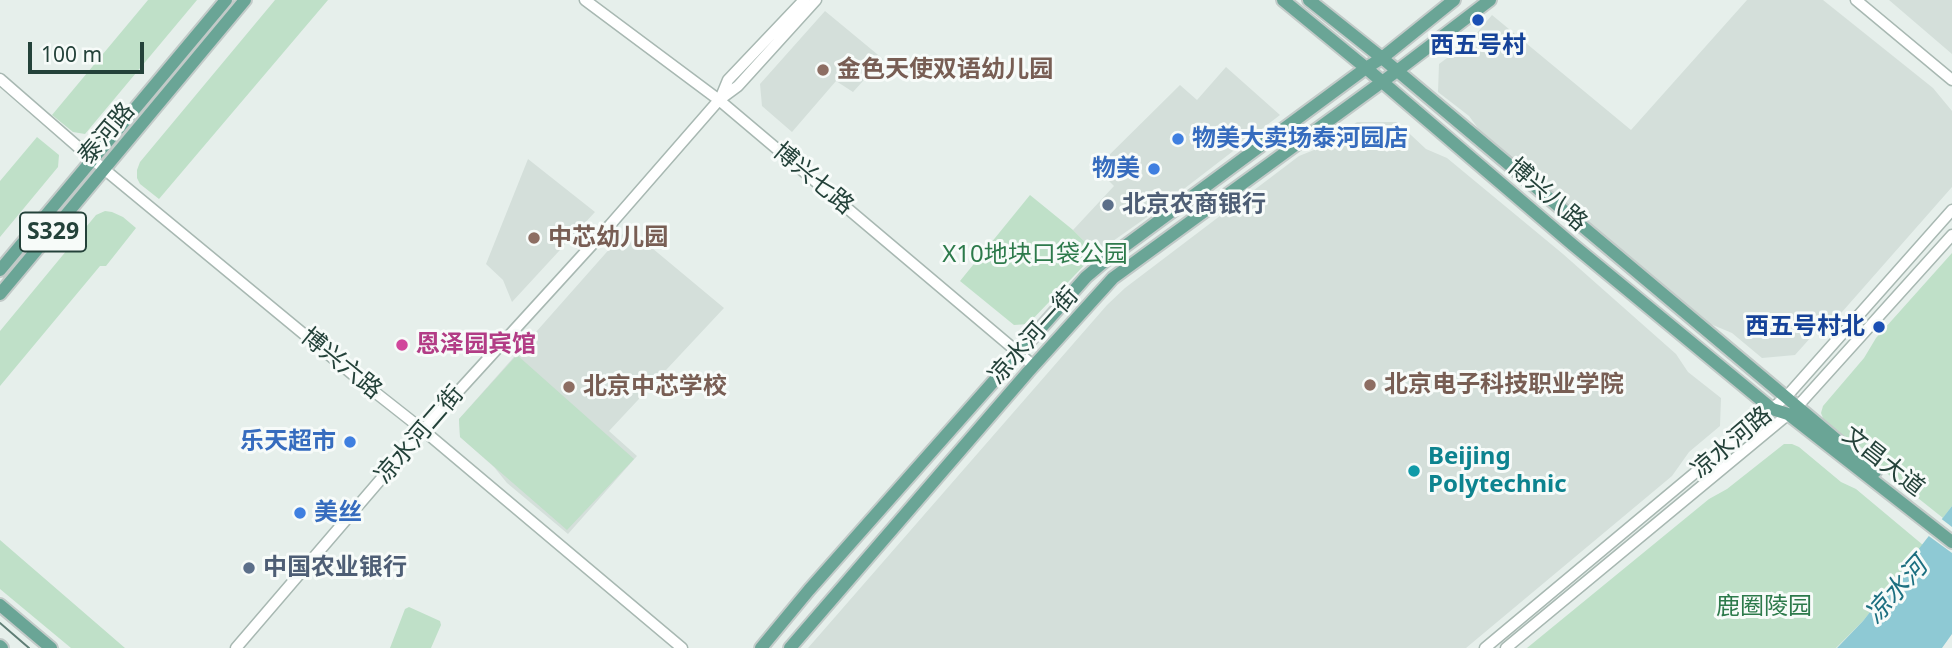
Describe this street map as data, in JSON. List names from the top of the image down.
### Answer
{
  "streets": {
    "main road": [
      "泰河路",
      "博兴八路",
      "S329",
      "凉水河一街",
      "文昌大道"
    ],
    "street": [
      "博兴七路",
      "博兴六路",
      "凉水河二街",
      "凉水河路"
    ]
  },
  "crossings": [
    ["泰河路", "博兴六路"],
    ["博兴七路", "凉水河一街"],
    ["博兴七路", "凉水河二街"],
    ["博兴八路", "凉水河一街"],
    ["博兴八路", "凉水河路"],
    ["博兴八路", "文昌大道"],
    ["博兴六路", "凉水河二街"],
    ["凉水河路", "文昌大道"]
  ],
  "water": ["凉水河"],
  "parks": ["X10地块口袋公园", "鹿圈陵园"],
  "places": [
    "西五号村",
    "金色天使双语幼儿园",
    "物美大卖场泰河园店",
    "物美",
    "北京农商银行",
    "中芯幼儿园",
    "西五号村北",
    "恩泽园宾馆",
    "北京电子科技职业学院",
    "北京中芯学校",
    "乐天超市",
    "Beijing Polytechnic",
    "美丝",
    "中国农业银行"
  ],
  "scale_bar": "100 m"
}
